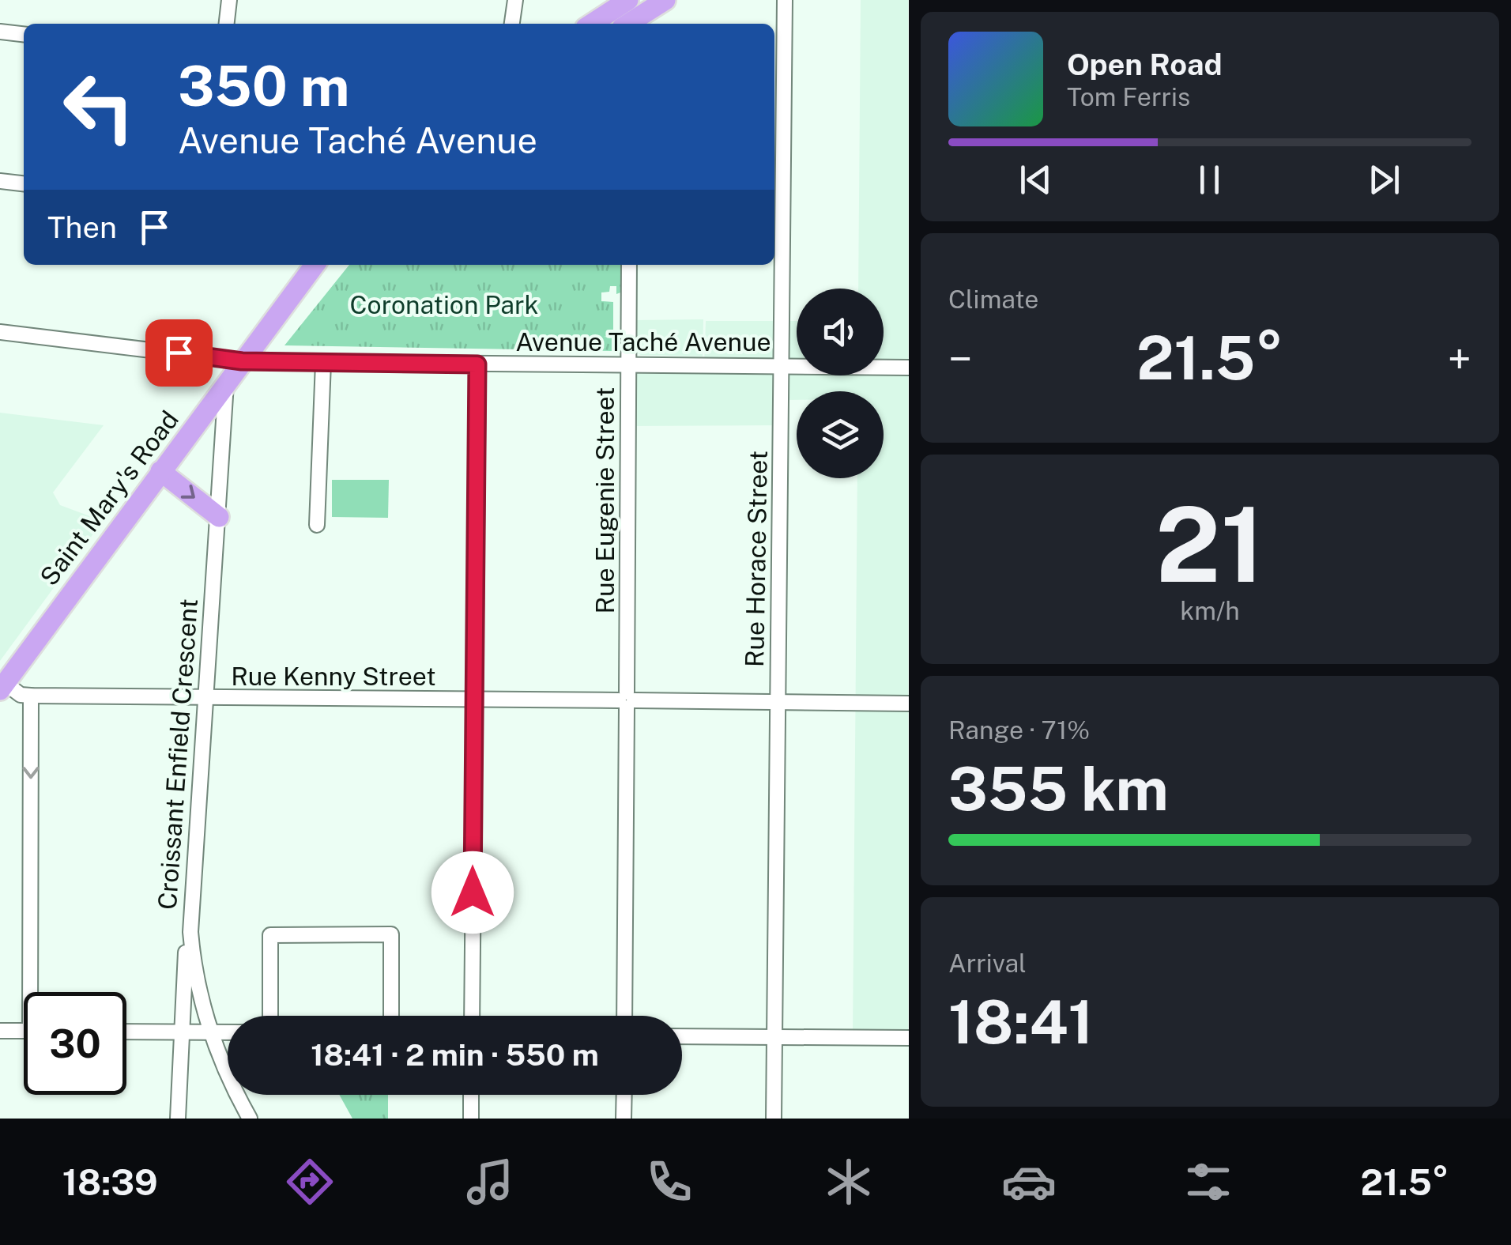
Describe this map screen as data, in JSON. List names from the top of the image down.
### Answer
{
  "streets": {
    "highway": ["Saint Mary's Road"],
    "street": [
      "Avenue Taché Avenue",
      "Rue Eugenie Street",
      "Rue Horace Street",
      "Rue Kenny Street",
      "Croissant Enfield Crescent"
    ]
  },
  "crossings": [
    ["Avenue Taché Avenue", "Saint Mary's Road"],
    ["Avenue Taché Avenue", "Rue Eugenie Street"],
    ["Avenue Taché Avenue", "Rue Horace Street"],
    ["Saint Mary's Road", "Rue Kenny Street"],
    ["Saint Mary's Road", "Croissant Enfield Crescent"],
    ["Rue Eugenie Street", "Rue Kenny Street"],
    ["Rue Horace Street", "Rue Kenny Street"],
    ["Rue Kenny Street", "Croissant Enfield Crescent"]
  ],
  "parks": ["Coronation Park"],
  "page": {
    "turn": ["350 m", "Avenue Taché Avenue"],
    "song": ["Open Road", "Tom Ferris"],
    "then": "Then",
    "tile": [
      "Climate",
      ["21", "km/h"],
      ["Range · 71%", "355 km"],
      ["Arrival", "18:41"]
    ],
    "heat": ["−", "21.5°", "+"],
    "limit": "30",
    "trip": "18:41 · 2 min · 550 m",
    "tabs": ["18:39", "21.5°"]
  }
}
